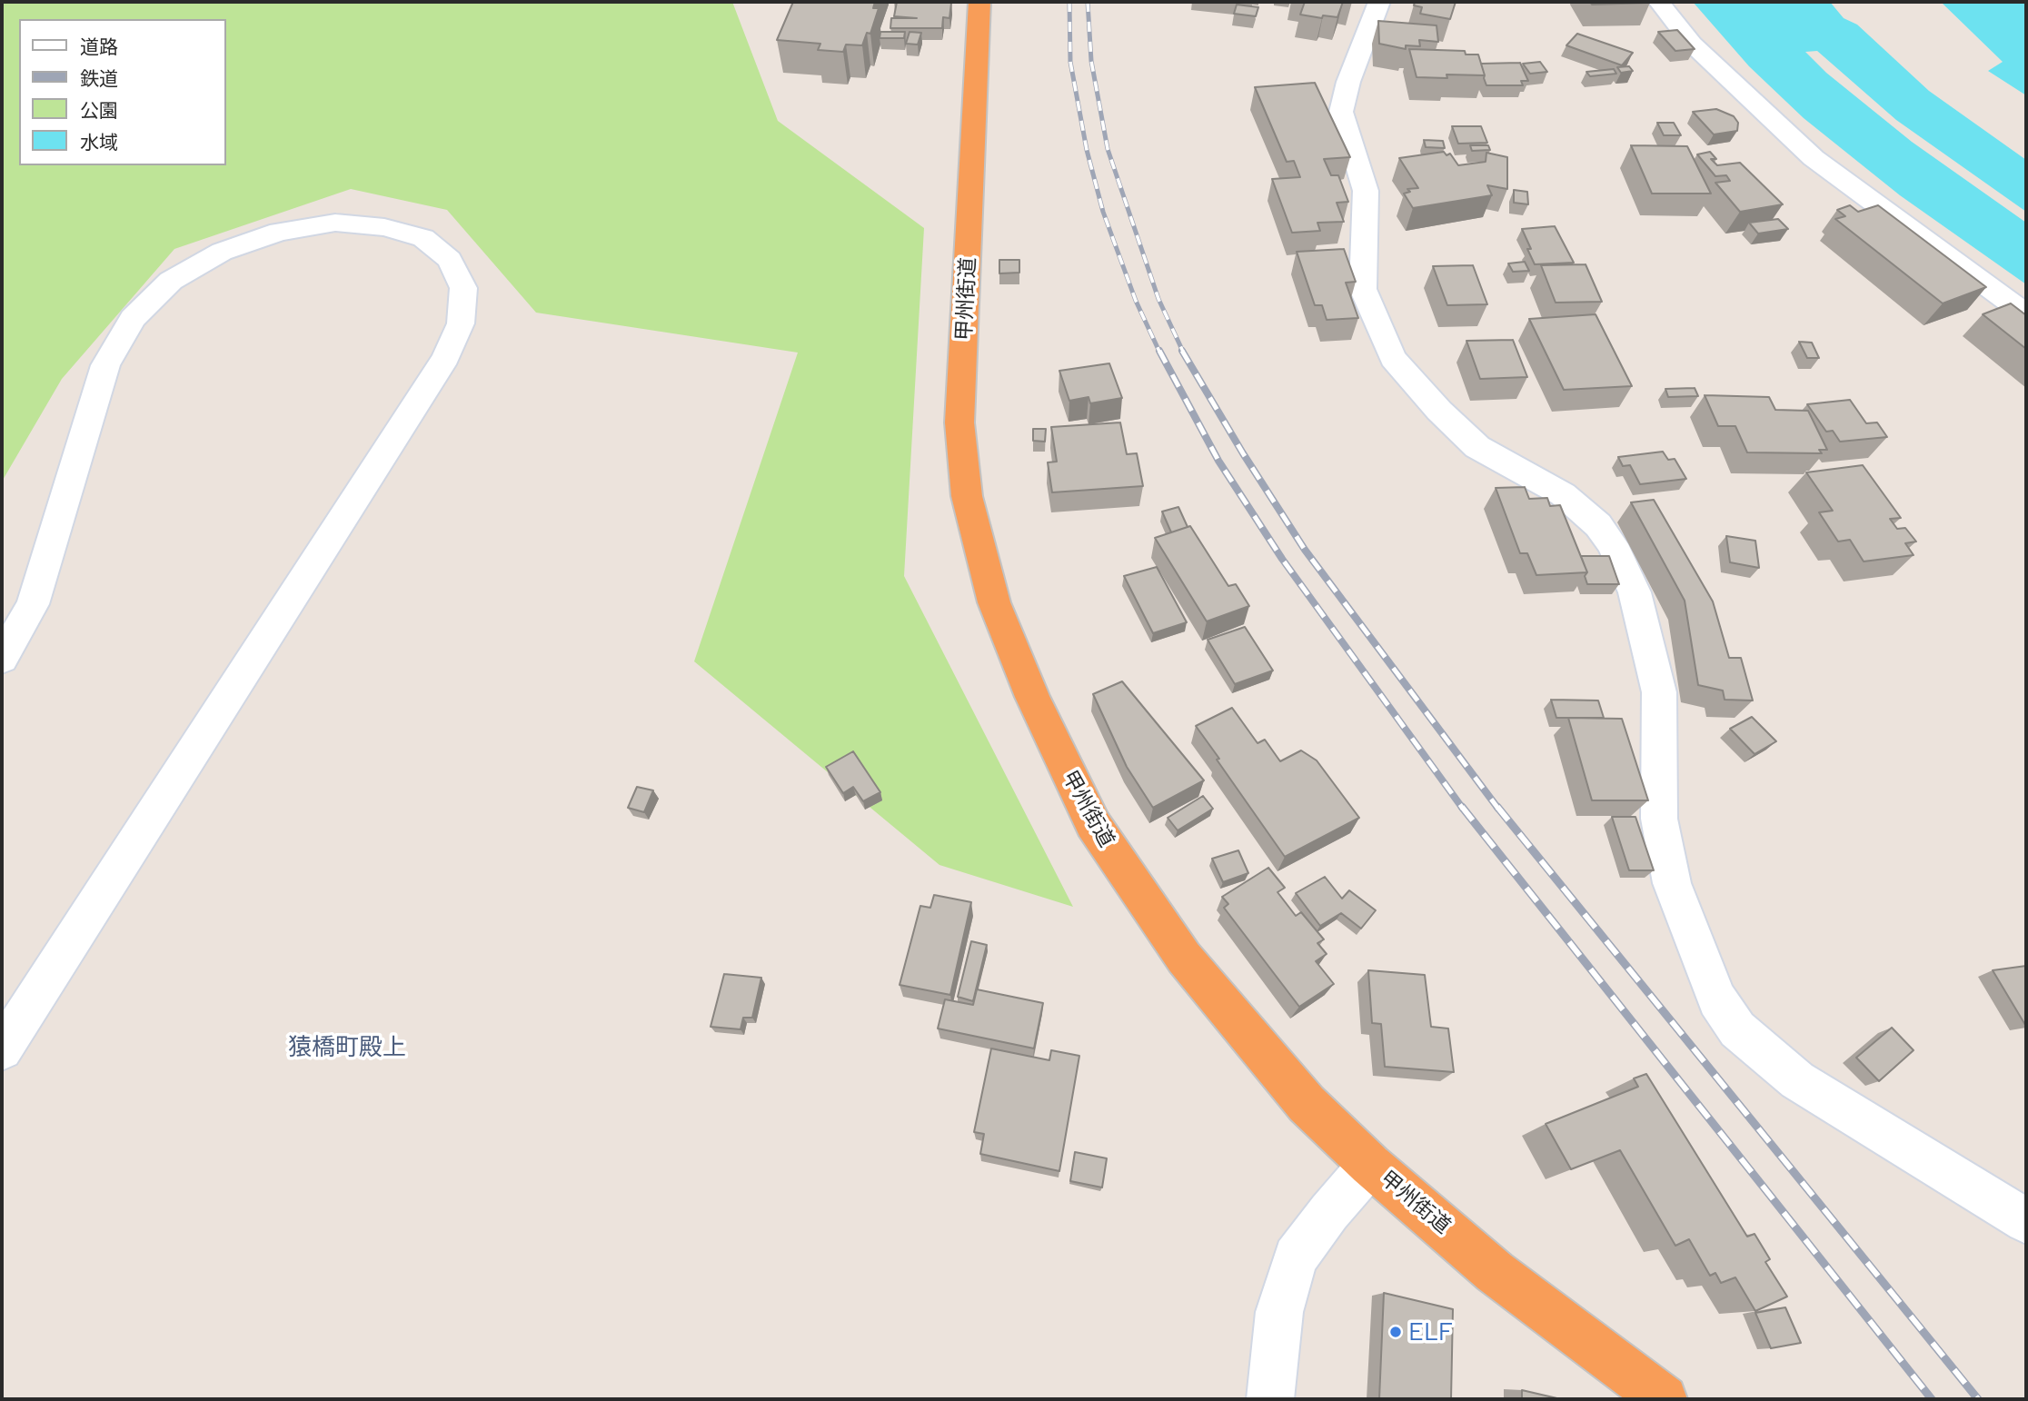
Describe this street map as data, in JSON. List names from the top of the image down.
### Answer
{
  "streets": {
    "highway": ["甲州街道"]
  },
  "districts": ["猿橋町殿上"],
  "places": ["ELF"],
  "legend": [
    "道路",
    "鉄道",
    "公園",
    "水域"
  ]
}
